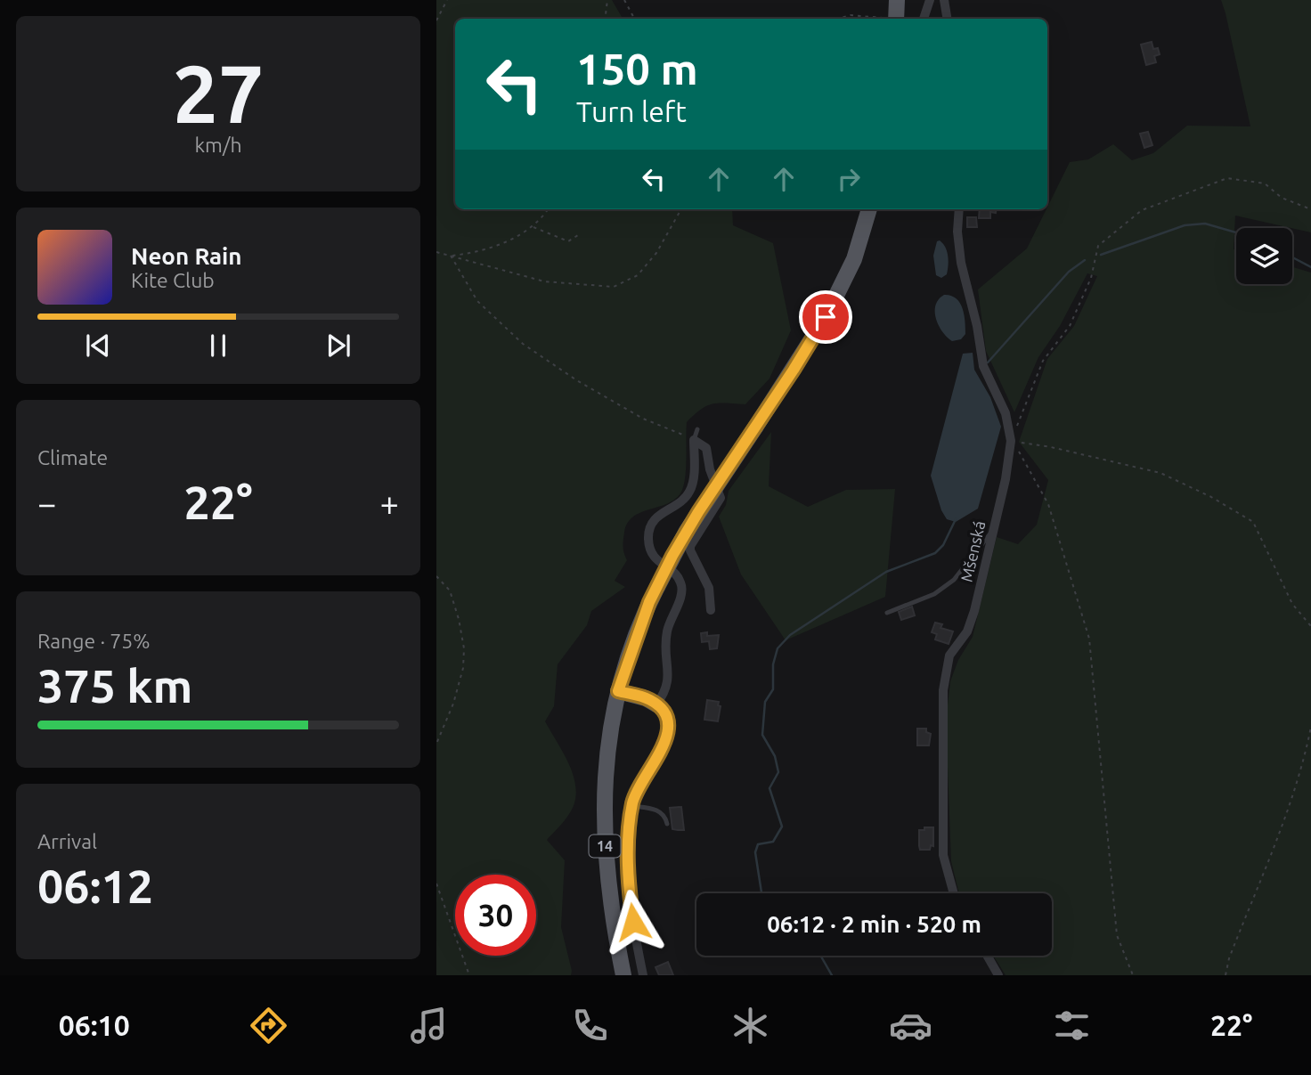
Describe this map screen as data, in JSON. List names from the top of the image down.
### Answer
{
  "streets": {
    "main road": ["14"],
    "street": ["Mšenská"]
  },
  "page": {
    "tile": [
      ["27", "km/h"],
      "Climate",
      ["Range · 75%", "375 km"],
      ["Arrival", "06:12"]
    ],
    "turn": ["150 m", "Turn left"],
    "song": ["Neon Rain", "Kite Club"],
    "heat": ["−", "22°", "+"],
    "limit": "30",
    "trip": "06:12 · 2 min · 520 m",
    "tabs": ["06:10", "22°"]
  }
}
